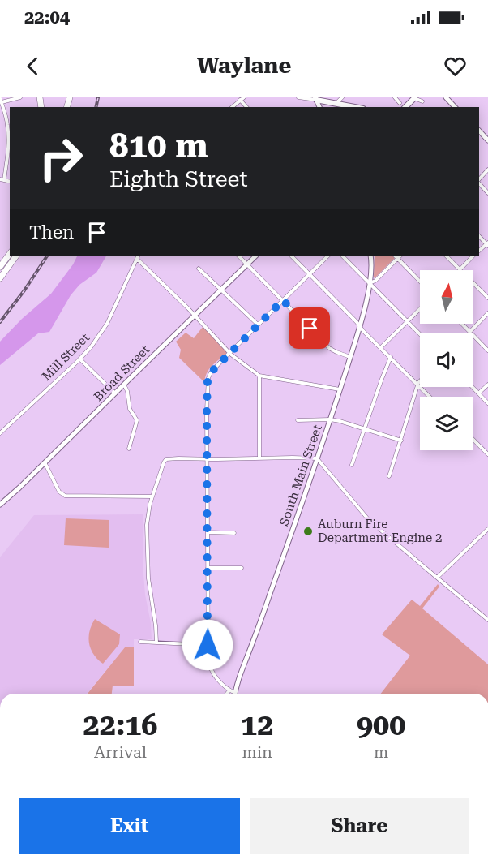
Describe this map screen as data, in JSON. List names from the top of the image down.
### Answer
{
  "streets": {
    "street": ["Mill Street", "Broad Street", "South Main Street"]
  },
  "places": ["Auburn Fire Department Engine 2"],
  "north": "top",
  "page": {
    "status": "22:04",
    "header": "Waylane",
    "turn": ["810 m", "Eighth Street"],
    "then": "Then",
    "eta": [
      "22:16",
      "Arrival",
      "12",
      "min",
      "900",
      "m"
    ],
    "buttons": ["Exit", "Share"]
  }
}
